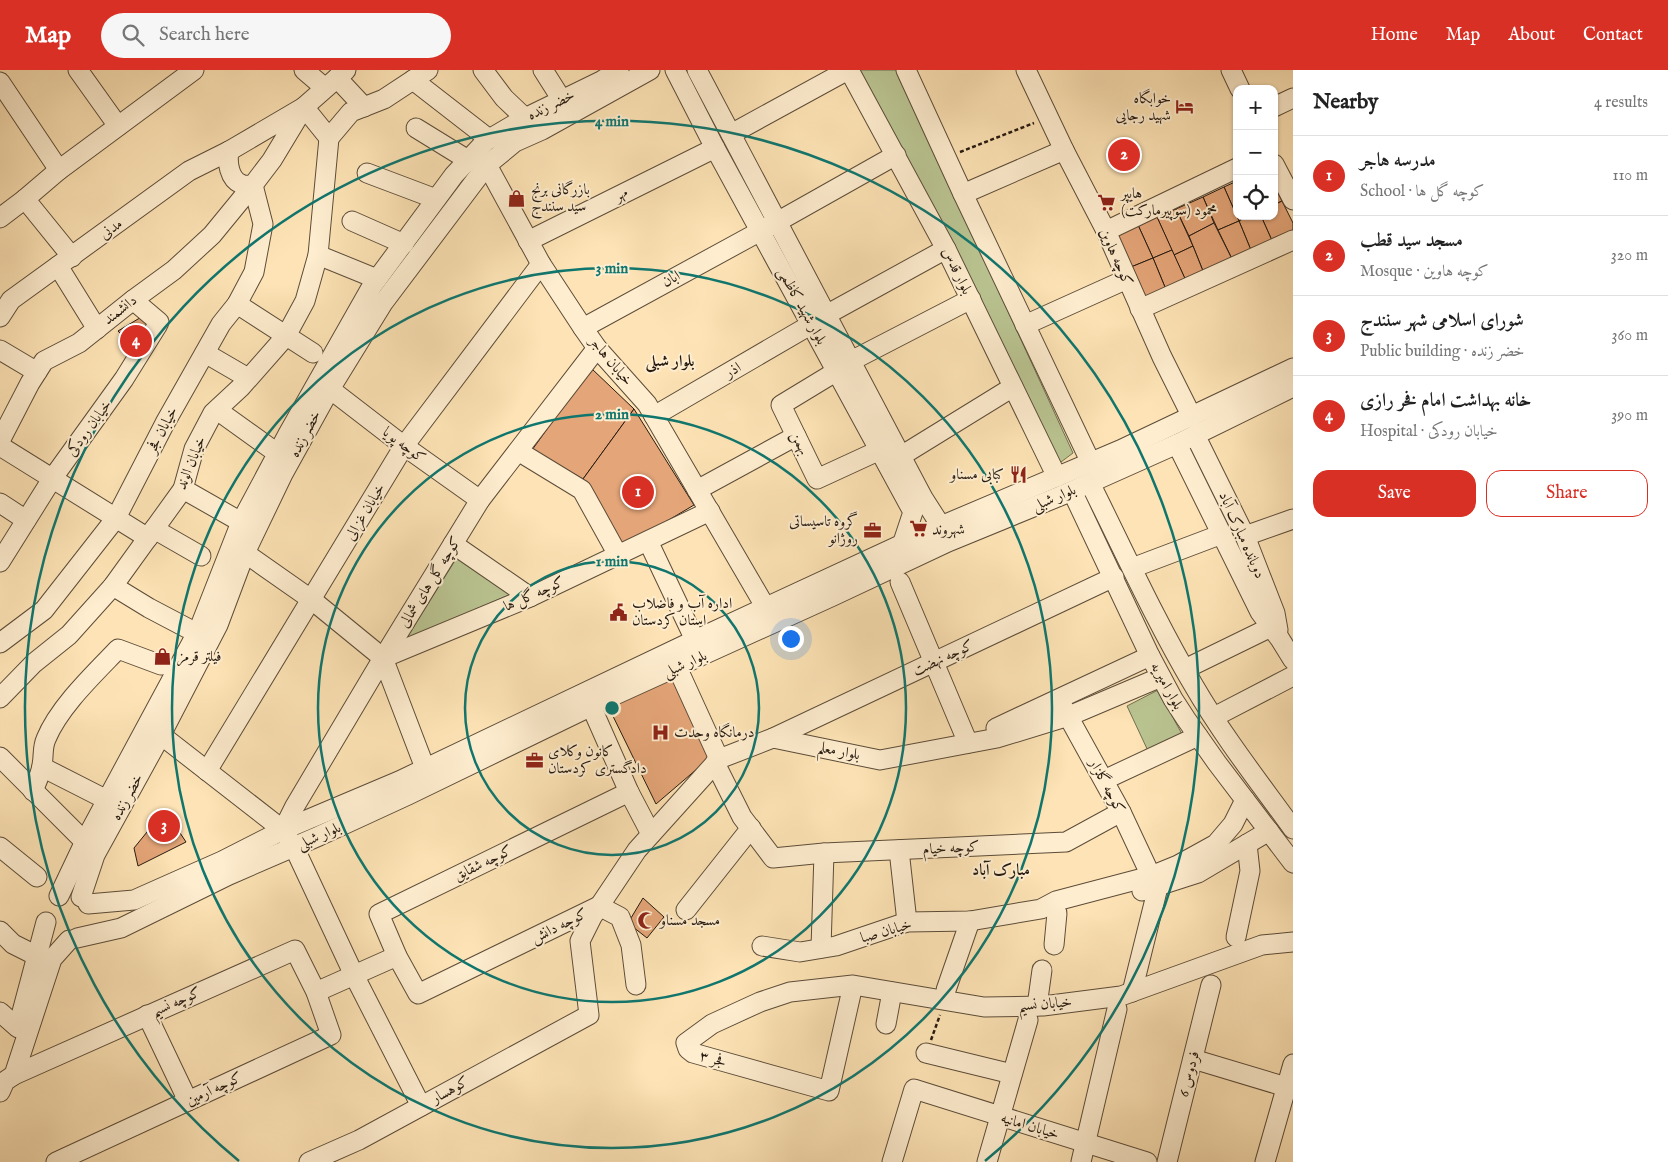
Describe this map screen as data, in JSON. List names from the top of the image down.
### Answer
{
  "streets": {
    "street": [
      "خضر زنده",
      "مهر",
      "مدنی",
      "کوچه هاوین",
      "بلوار قدس",
      "ابان",
      "بلوار شهید کاظمی",
      "دانشمند",
      "خیابان هاجر",
      "اذر",
      "خیابان رودکی",
      "خیابان فجر",
      "بهمن",
      "کوچه پویا",
      "خیابان الوند",
      "بلوار شبلی",
      "خیابان غزالی",
      "دوبانده مبارک آباد",
      "کوچه گل های شمالی",
      "کوچه گل ها",
      "کوچه نهضت",
      "بلوار امیریه",
      "بلوار معلم",
      "کوچه گلزار",
      "کوچه خیام",
      "کوچه شقایق",
      "کوچه دانش",
      "خیابان صبا",
      "کوچه نسیم",
      "خیابان نسیم",
      "فجر ۳",
      "فردوس 6",
      "کوچه آرمین",
      "کوهسار",
      "خیابان امانیه"
    ]
  },
  "crossings": [
    ["خضر زنده", "خیابان هاجر"],
    ["خضر زنده", "کوچه پویا"],
    ["خضر زنده", "بلوار شبلی"],
    ["مهر", "بلوار شهید کاظمی"],
    ["مهر", "خیابان هاجر"],
    ["مدنی", "دانشمند"],
    ["کوچه هاوین", "بلوار شبلی"],
    ["کوچه هاوین", "دوبانده مبارک آباد"],
    ["بلوار قدس", "ابان"],
    ["بلوار قدس", "اذر"],
    ["بلوار قدس", "بلوار شبلی"],
    ["ابان", "بلوار شهید کاظمی"],
    ["ابان", "خیابان هاجر"],
    ["بلوار شهید کاظمی", "اذر"],
    ["بلوار شهید کاظمی", "بهمن"],
    ["بلوار شهید کاظمی", "بلوار شبلی"],
    ["دانشمند", "خیابان رودکی"],
    ["دانشمند", "خیابان فجر"],
    ["خیابان هاجر", "اذر"],
    ["خیابان هاجر", "بلوار شبلی"],
    ["خیابان هاجر", "خیابان غزالی"],
    ["خیابان هاجر", "کوچه گل های شمالی"],
    ["خیابان هاجر", "کوچه گل ها"],
    ["کوچه پویا", "خیابان غزالی"],
    ["کوچه پویا", "کوچه گل های شمالی"],
    ["بلوار شبلی", "دوبانده مبارک آباد"],
    ["بلوار شبلی", "کوچه گل های شمالی"],
    ["بلوار شبلی", "بلوار امیریه"],
    ["کوچه گل های شمالی", "کوچه گل ها"],
    ["کوچه نهضت", "بلوار امیریه"],
    ["کوچه نهضت", "بلوار معلم"],
    ["بلوار امیریه", "بلوار معلم"],
    ["بلوار امیریه", "خیابان صبا"],
    ["بلوار معلم", "کوچه گلزار"],
    ["کوچه گلزار", "کوچه خیام"],
    ["کوچه گلزار", "خیابان صبا"],
    ["کوچه شقایق", "کوچه دانش"],
    ["کوچه دانش", "کوهسار"],
    ["کوچه نسیم", "کوچه آرمین"],
    ["خیابان نسیم", "فجر ۳"]
  ],
  "districts": ["بلوار شبلی", "مبارک آباد"],
  "places": {
    "hotel": ["خوابگاه شهید رجایی"],
    "shop": ["بازرگانی برنج سید سنندج", "فیلتر قرمز"],
    "supermarket": ["هایپر (سوپیرمارکت) محمود", "شهروند"],
    "restaurant": ["کبابی مسناو"],
    "office": ["گروه تاسیساتی روژانو", "کانون وکلای دادگستری کردستان"],
    "public building": ["اداره آب و فاضلاب استان کردستان"],
    "hospital": ["درمانگاه وحدت"],
    "mosque": ["مسجد مسناو"]
  },
  "page": {
    "header": "Map",
    "search": "Search here",
    "nav": [
      "Home",
      "Map",
      "About",
      "Contact"
    ],
    "heading": ["Nearby", "4 results"],
    "map_buttons": ["+", "−"],
    "list": [
      {
        "mark": "1",
        "name": "مدرسه هاجر",
        "note": "School · کوچه گل ها",
        "value": "110 m"
      },
      {
        "mark": "2",
        "name": "مسجد سید قطب",
        "note": "Mosque · کوچه هاوین",
        "value": "320 m"
      },
      {
        "mark": "3",
        "name": "شورای اسلامی شهر سنندج",
        "note": "Public building · خضر زنده",
        "value": "360 m"
      },
      {
        "mark": "4",
        "name": "خانه بهداشت امام فخر رازی",
        "note": "Hospital · خیابان رودکی",
        "value": "390 m"
      }
    ],
    "pins": [
      "2",
      "4",
      "1",
      "3"
    ],
    "buttons": ["Save", "Share"]
  },
  "rings": [
    "4 min",
    "3 min",
    "2 min",
    "1 min"
  ]
}
